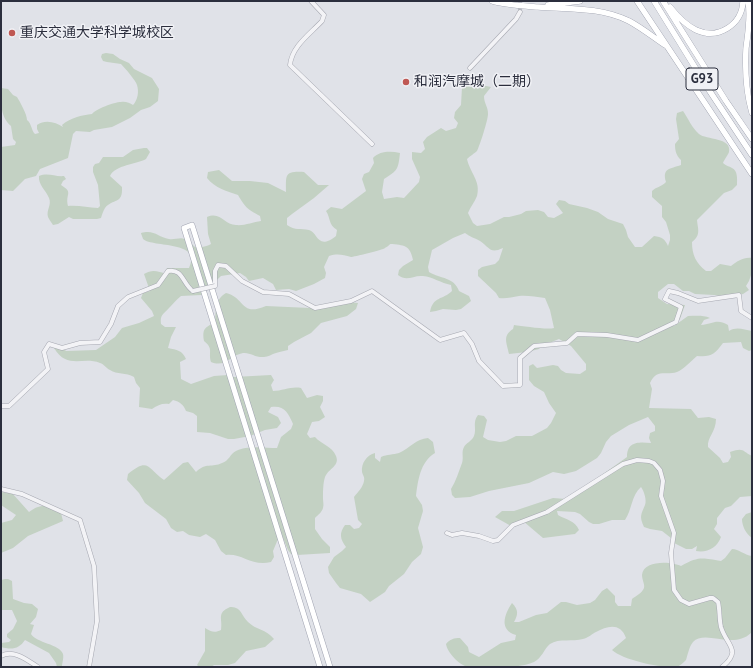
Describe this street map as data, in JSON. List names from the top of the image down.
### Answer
{
  "streets": {
    "highway": ["G93"]
  },
  "places": ["重庆交通大学科学城校区", "和润汽摩城（二期）"]
}
